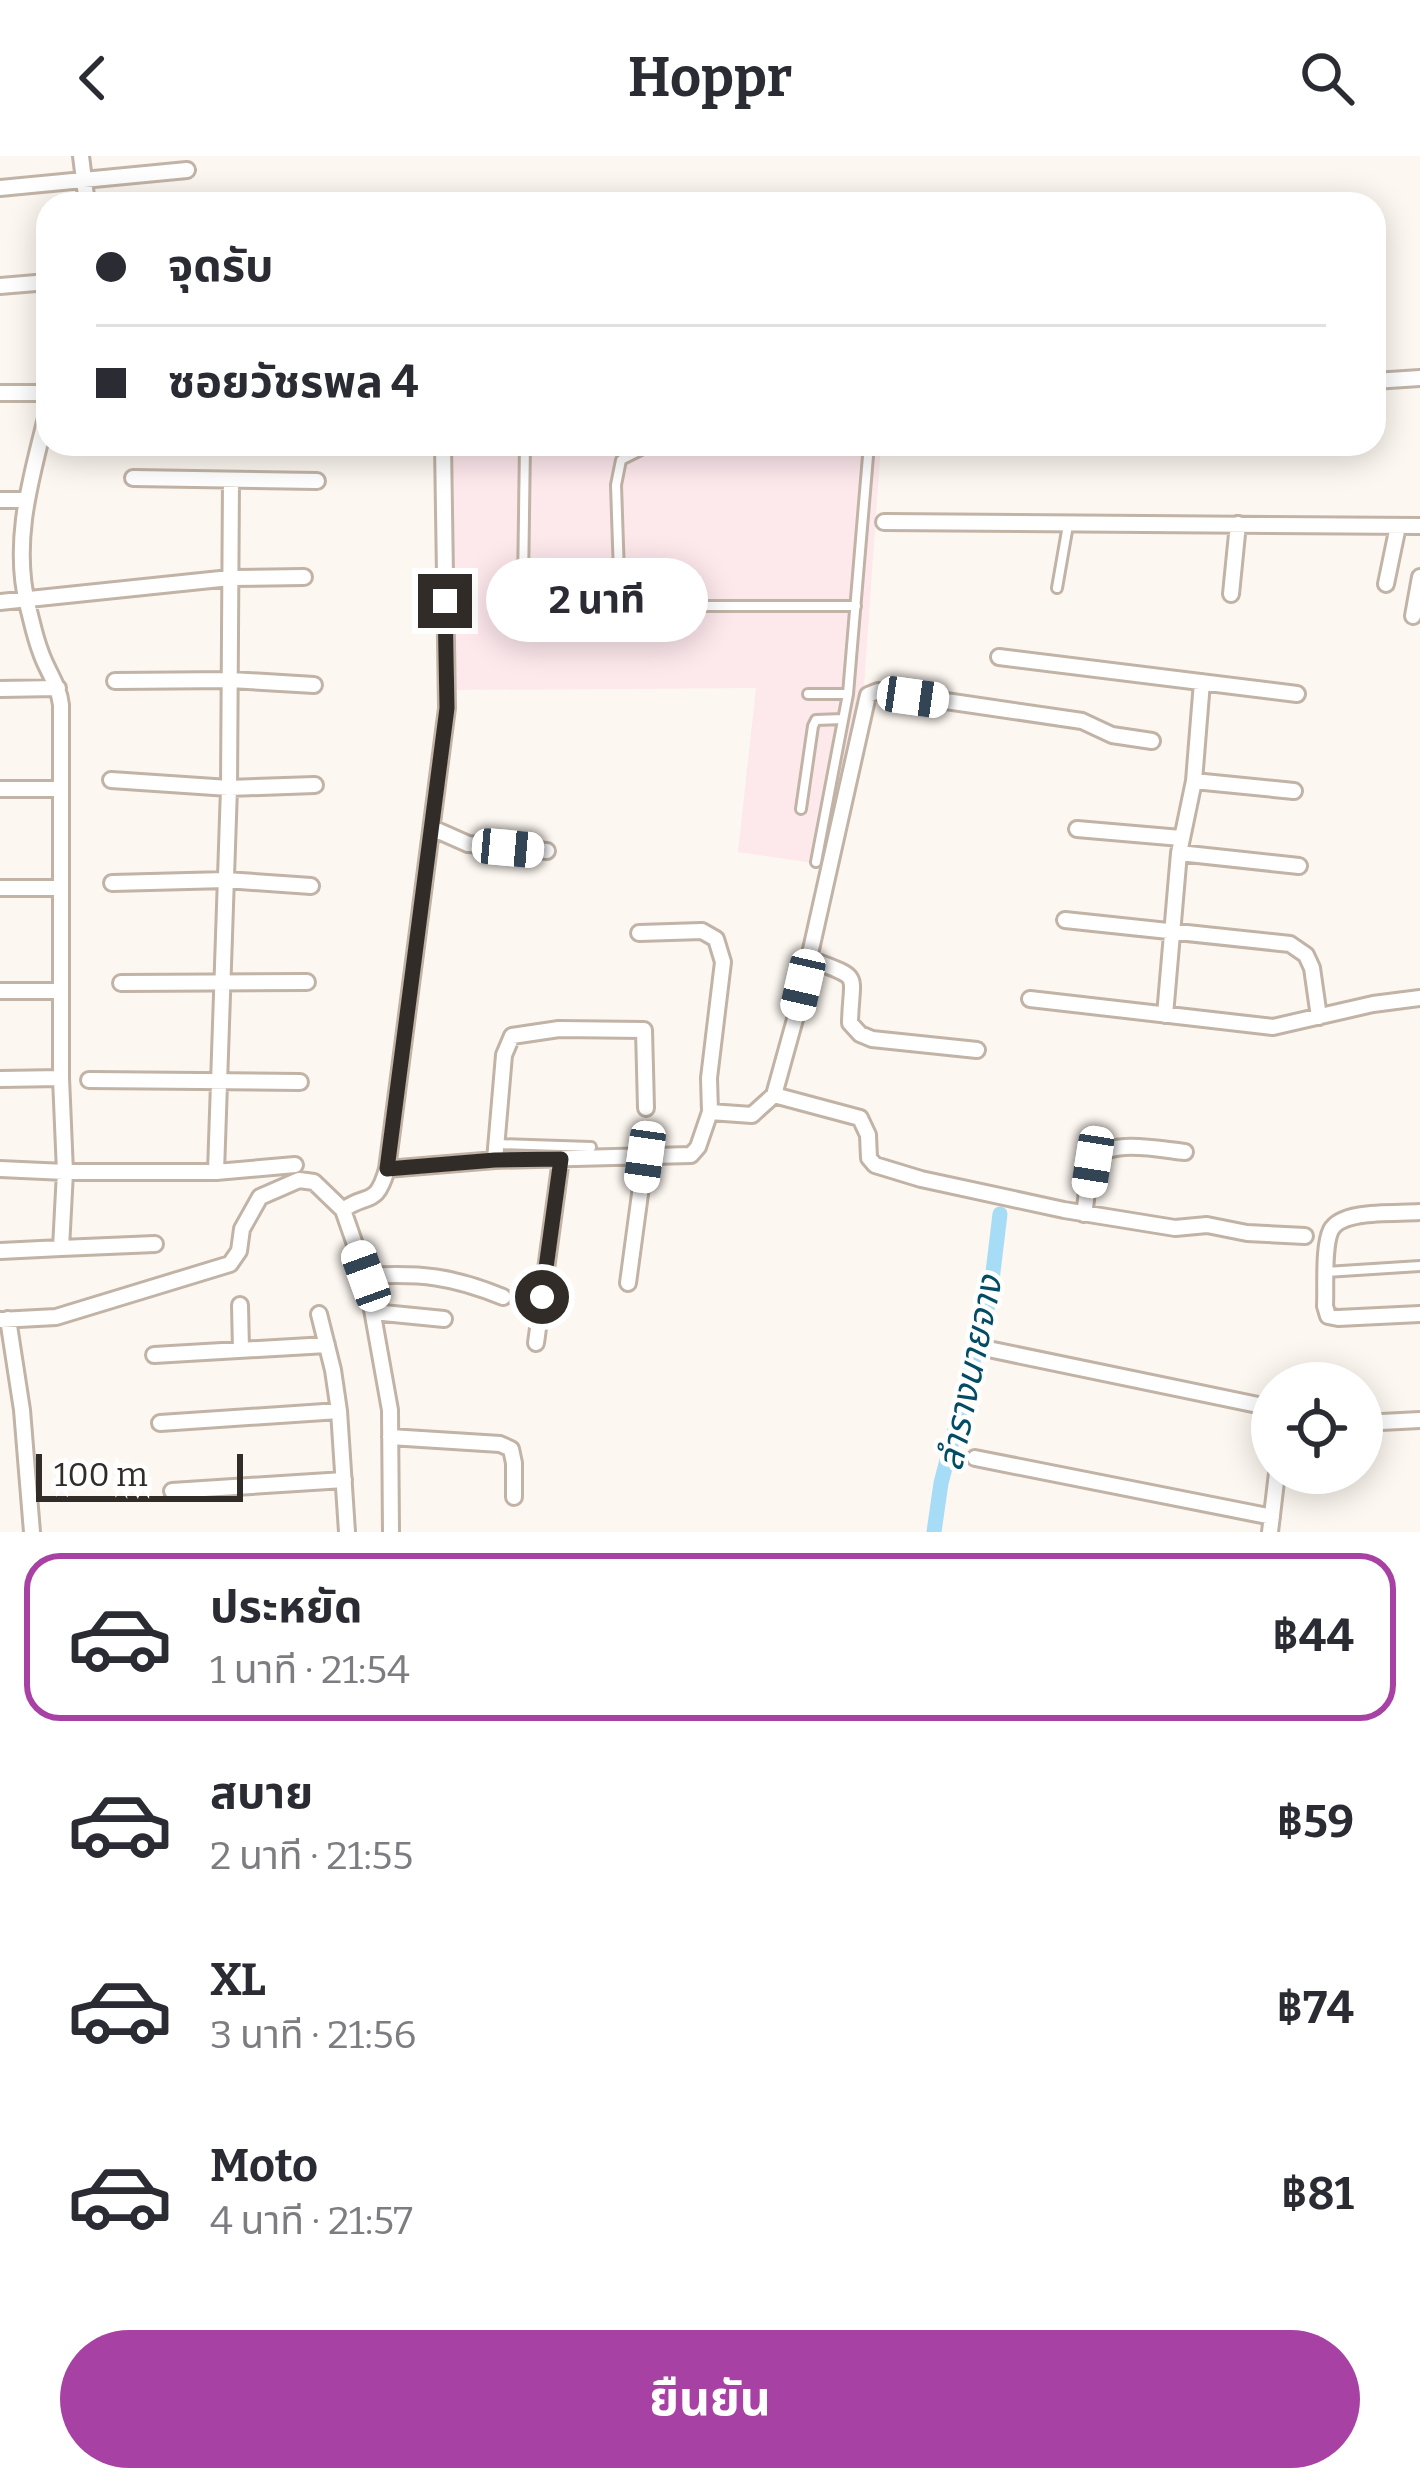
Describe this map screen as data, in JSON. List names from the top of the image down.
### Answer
{
  "water": ["ลำรางนายจาง"],
  "scale_bar": "100 m",
  "page": {
    "header": "Hoppr",
    "banner": ["จุดรับ", "ซอยวัชรพล 4"],
    "bubble": "2 นาที",
    "scale": "100 m",
    "list": [
      {
        "name": "ประหยัด",
        "note": "1 นาที · 21:54",
        "value": "฿44"
      },
      {
        "name": "สบาย",
        "note": "2 นาที · 21:55",
        "value": "฿59"
      },
      {
        "name": "XL",
        "note": "3 นาที · 21:56",
        "value": "฿74"
      },
      {
        "name": "Moto",
        "note": "4 นาที · 21:57",
        "value": "฿81"
      }
    ],
    "buttons": "ยืนยัน"
  }
}
